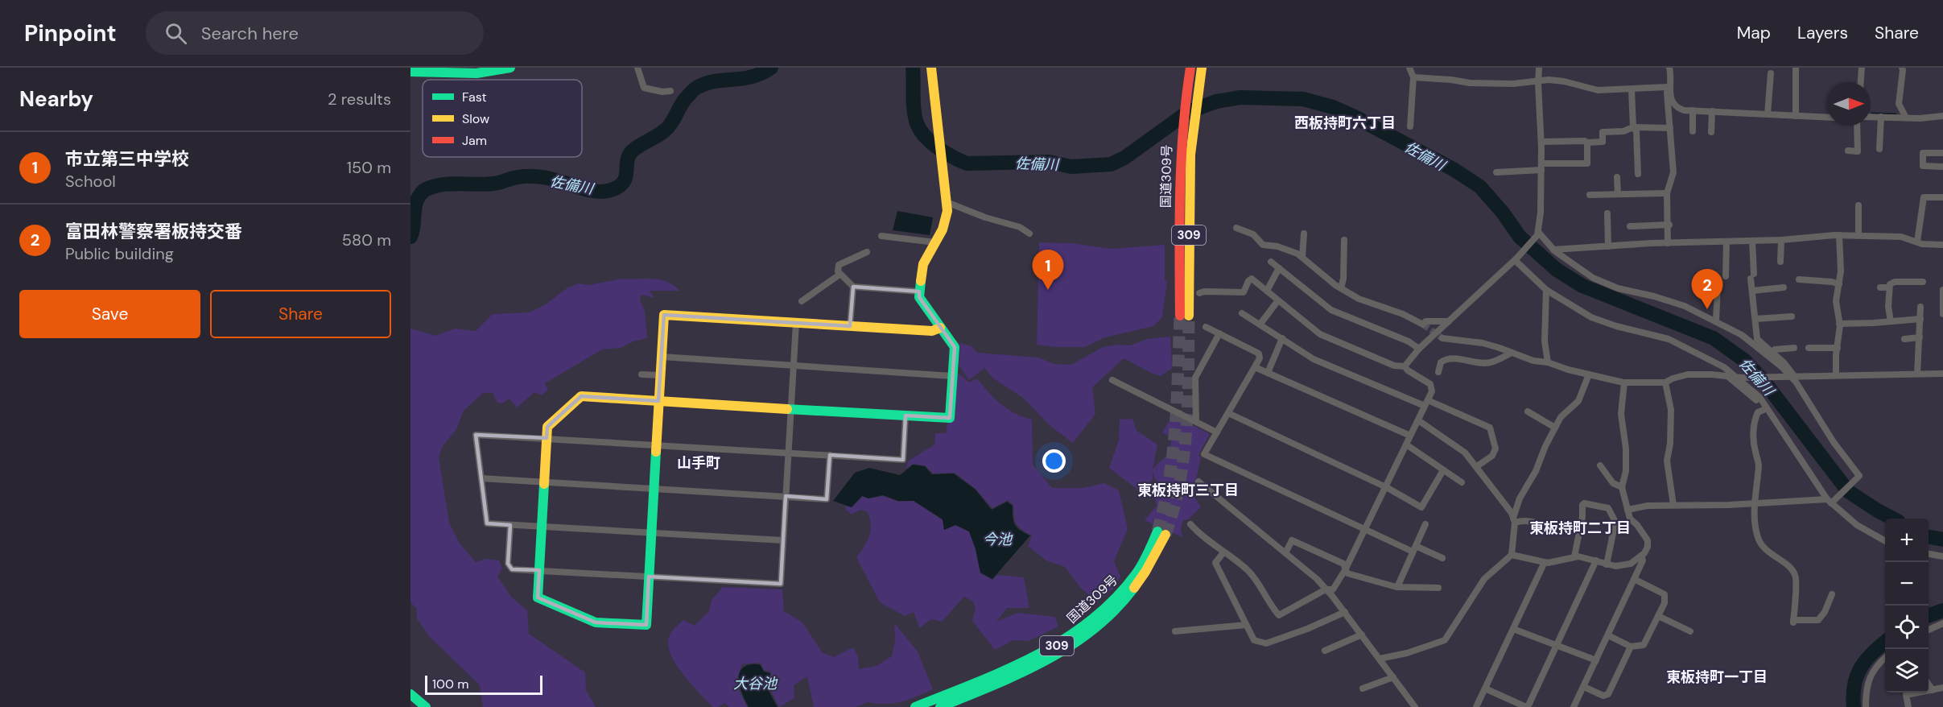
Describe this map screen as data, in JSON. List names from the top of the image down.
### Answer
{
  "streets": {
    "main road": ["国道309号", "309"]
  },
  "districts": [
    "西板持町六丁目",
    "山手町",
    "東板持町三丁目",
    "東板持町二丁目",
    "東板持町一丁目"
  ],
  "water": ["佐備川", "今池", "大谷池"],
  "legend": ["Fast", "Slow", "Jam"],
  "scale_bar": "100 m",
  "north": "right",
  "page": {
    "header": "Pinpoint",
    "search": "Search here",
    "nav": ["Map", "Layers", "Share"],
    "heading": ["Nearby", "2 results"],
    "list": [
      {
        "mark": "1",
        "name": "市立第三中学校",
        "note": "School",
        "value": "150 m"
      },
      {
        "mark": "2",
        "name": "富田林警察署板持交番",
        "note": "Public building",
        "value": "580 m"
      }
    ],
    "pins": ["1", "2"],
    "buttons": ["Save", "Share"],
    "map_buttons": ["+", "−"],
    "scale": "100 m"
  }
}
